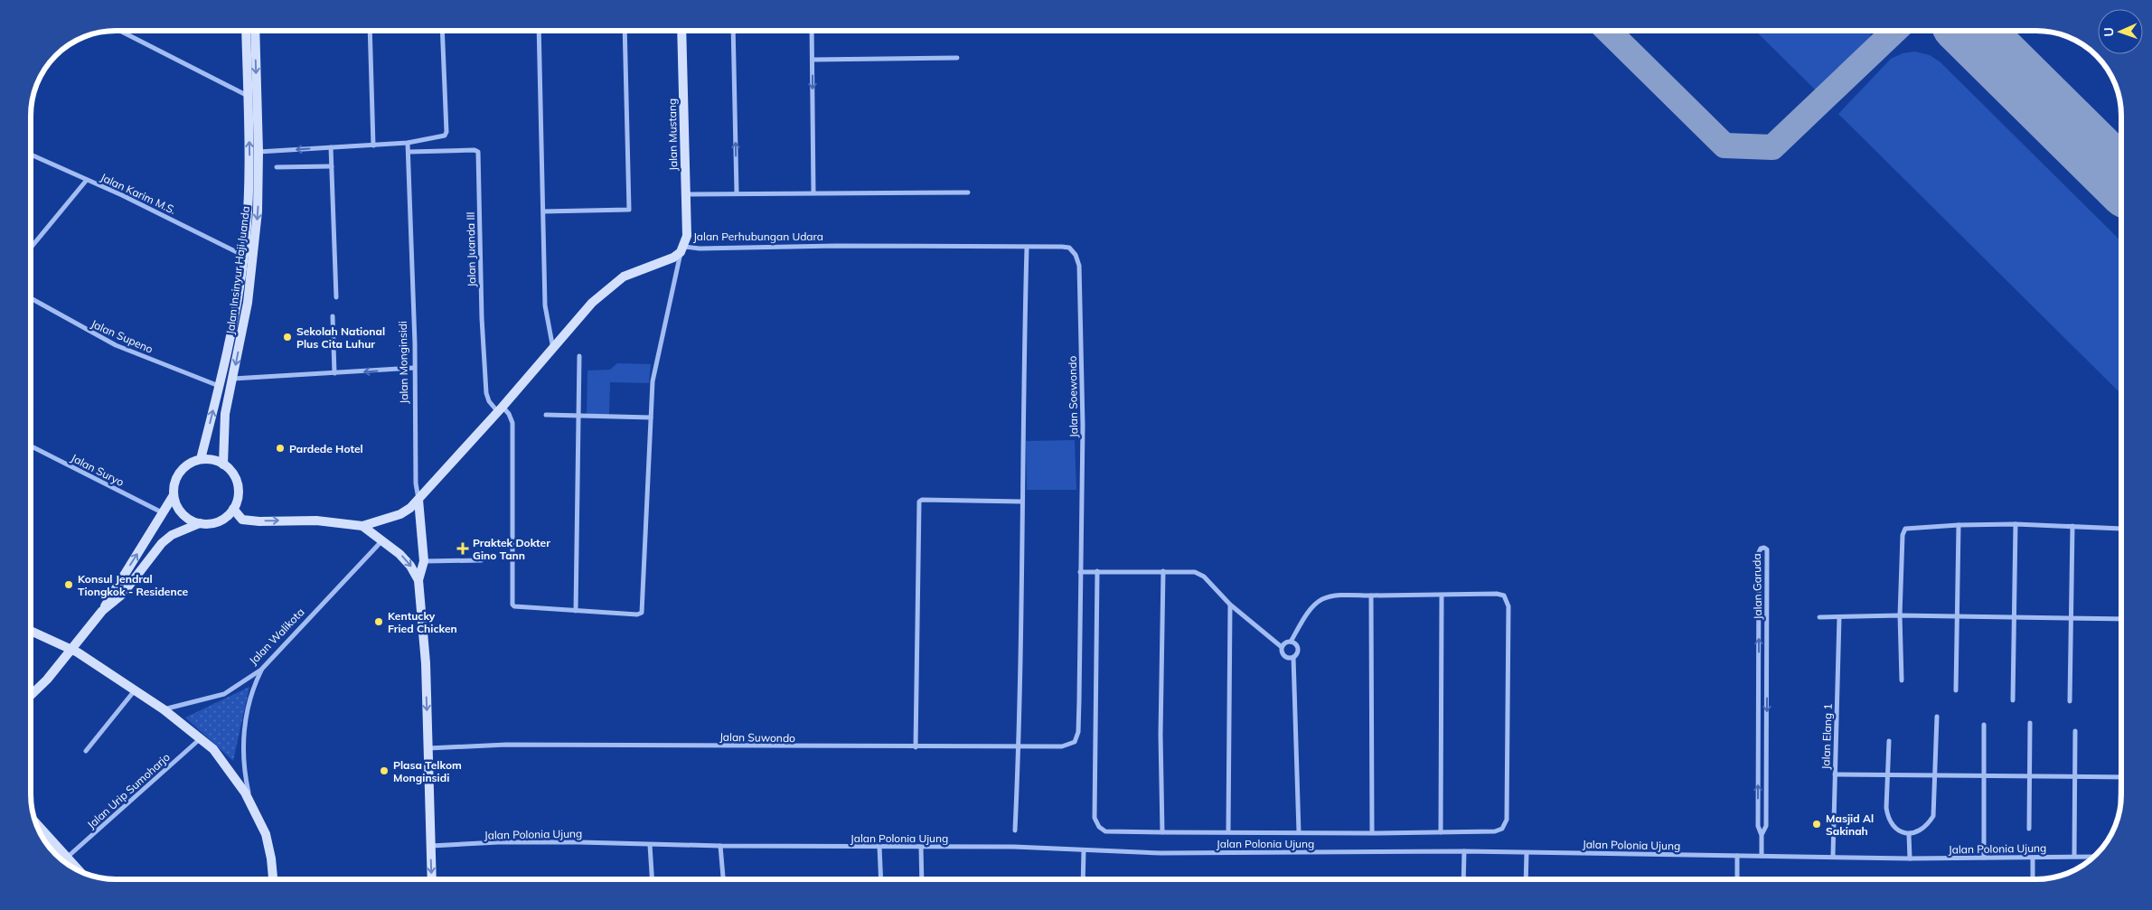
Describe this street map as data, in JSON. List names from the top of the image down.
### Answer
{
  "streets": {
    "main road": [
      "Jalan Mustang",
      "Jalan Perhubungan Udara",
      "Jalan Insinyur Haji Juanda",
      "Jalan Monginsidi"
    ],
    "street": [
      "Jalan Karim M.S.",
      "Jalan Juanda III",
      "Jalan Supeno",
      "Jalan Soewondo",
      "Jalan Suryo",
      "Jalan Garuda",
      "Jalan Walikota",
      "Jalan Elang 1",
      "Jalan Suwondo",
      "Jalan Urip Sumoharjo",
      "Jalan Polonia Ujung"
    ]
  },
  "crossings": [
    ["Jalan Mustang", "Jalan Perhubungan Udara"],
    ["Jalan Karim M.S.", "Jalan Insinyur Haji Juanda"],
    ["Jalan Perhubungan Udara", "Jalan Juanda III"],
    ["Jalan Perhubungan Udara", "Jalan Monginsidi"],
    ["Jalan Perhubungan Udara", "Jalan Soewondo"],
    ["Jalan Juanda III", "Jalan Monginsidi"],
    ["Jalan Insinyur Haji Juanda", "Jalan Supeno"],
    ["Jalan Insinyur Haji Juanda", "Jalan Monginsidi"],
    ["Jalan Monginsidi", "Jalan Walikota"],
    ["Jalan Monginsidi", "Jalan Suwondo"],
    ["Jalan Monginsidi", "Jalan Polonia Ujung"],
    ["Jalan Soewondo", "Jalan Suwondo"],
    ["Jalan Garuda", "Jalan Polonia Ujung"],
    ["Jalan Elang 1", "Jalan Polonia Ujung"]
  ],
  "places": {
    "other": [
      "Sekolah National Plus Cita Luhur",
      "Pardede Hotel",
      "Konsul Jendral Tiongkok - Residence",
      "Kentucky Fried Chicken",
      "Plasa Telkom Monginsidi",
      "Masjid Al Sakinah"
    ],
    "health": ["Praktek Dokter Gino Tann"]
  },
  "north": "left"
}
